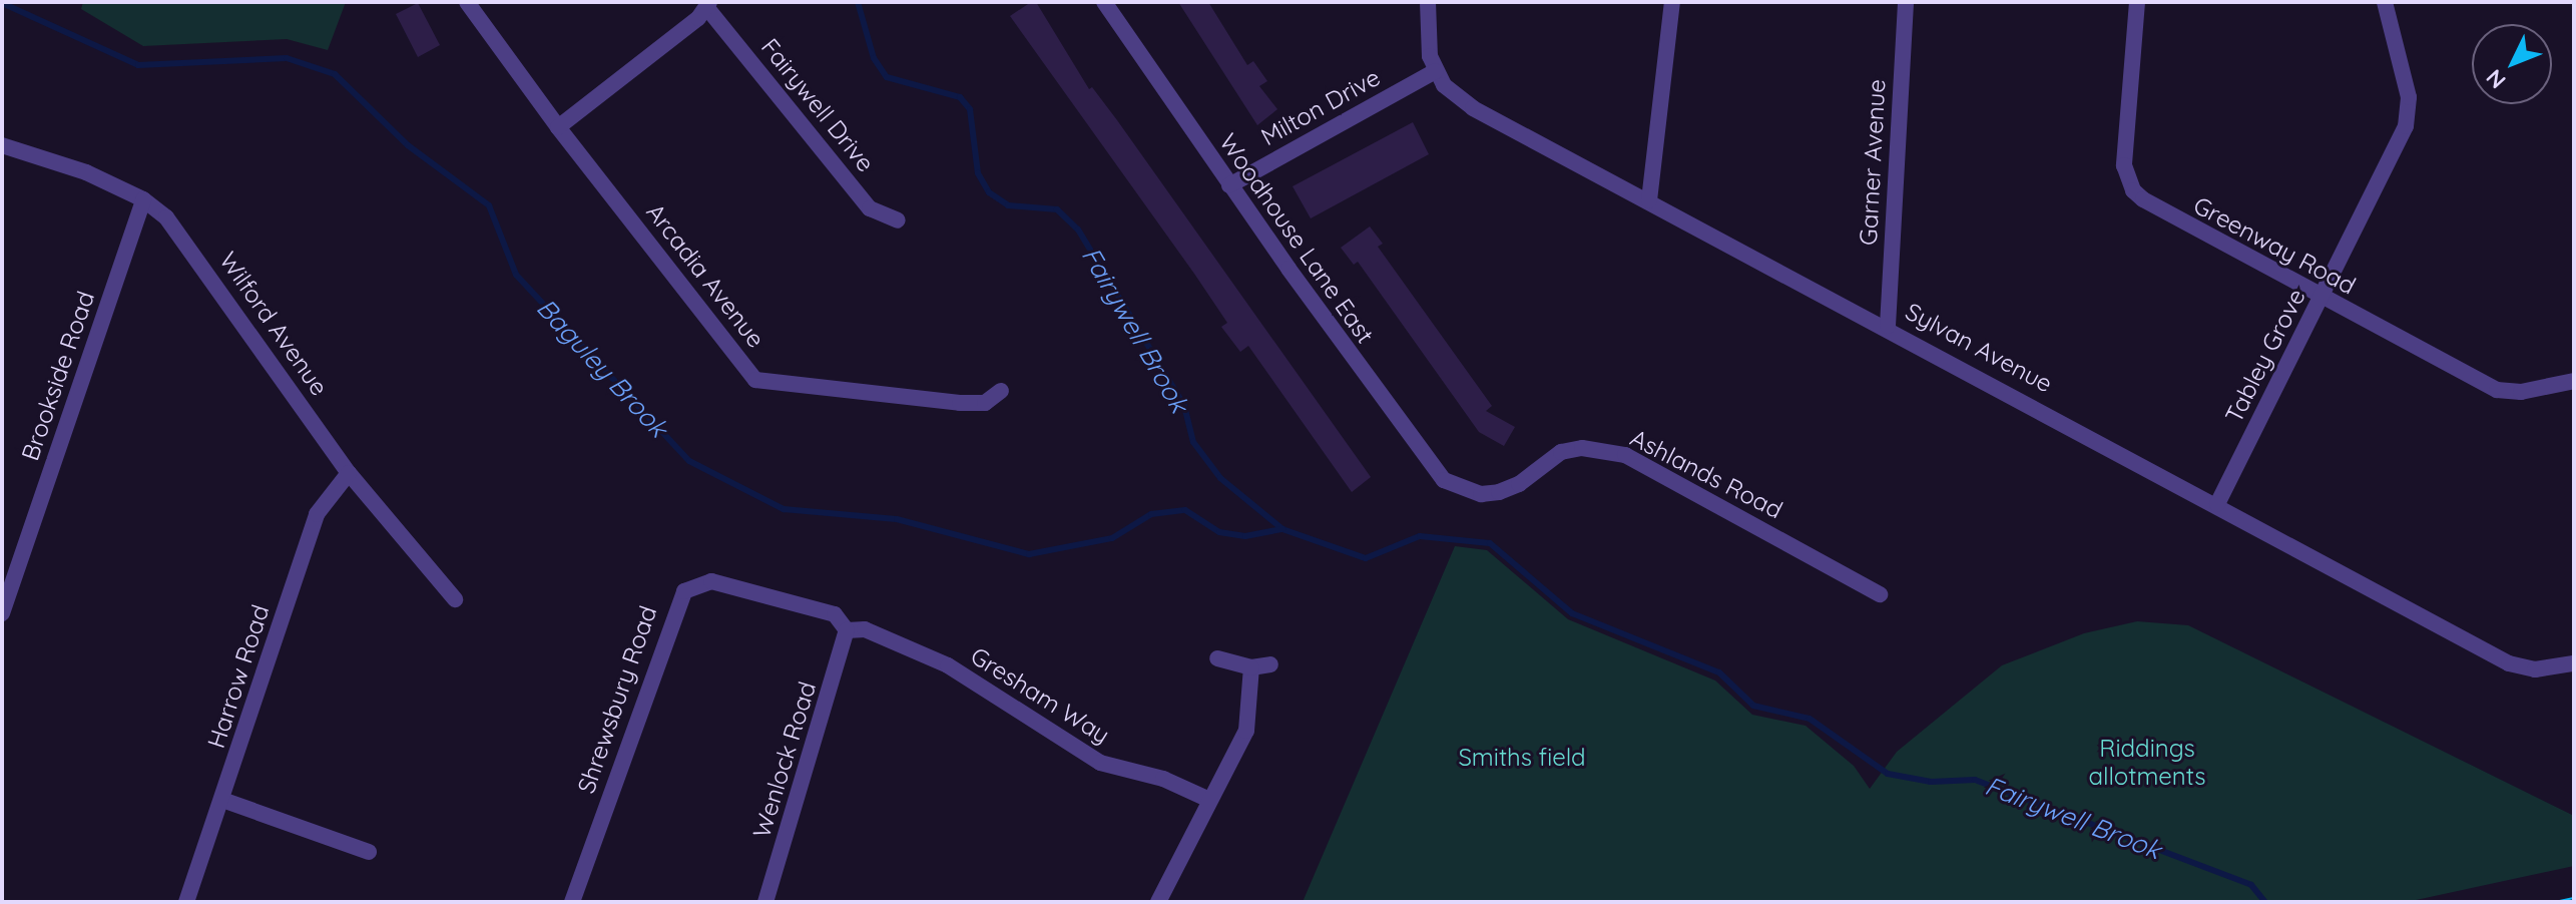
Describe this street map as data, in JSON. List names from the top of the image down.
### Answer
{
  "streets": {
    "street": [
      "Fairywell Drive",
      "Milton Drive",
      "Garner Avenue",
      "Woodhouse Lane East",
      "Greenway Road",
      "Arcadia Avenue",
      "Wilford Avenue",
      "Sylvan Avenue",
      "Tabley Grove",
      "Brookside Road",
      "Ashlands Road",
      "Harrow Road",
      "Gresham Way",
      "Shrewsbury Road",
      "Wenlock Road"
    ]
  },
  "crossings": [
    ["Milton Drive", "Woodhouse Lane East"],
    ["Milton Drive", "Sylvan Avenue"],
    ["Garner Avenue", "Sylvan Avenue"],
    ["Woodhouse Lane East", "Ashlands Road"],
    ["Greenway Road", "Tabley Grove"],
    ["Wilford Avenue", "Brookside Road"],
    ["Wilford Avenue", "Harrow Road"],
    ["Sylvan Avenue", "Tabley Grove"],
    ["Gresham Way", "Shrewsbury Road"],
    ["Gresham Way", "Wenlock Road"],
    ["Shrewsbury Road", "Wenlock Road"]
  ],
  "water": ["Fairywell Brook", "Baguley Brook"],
  "parks": ["Riddings allotments", "Smiths field"],
  "north": "bottom left"
}
